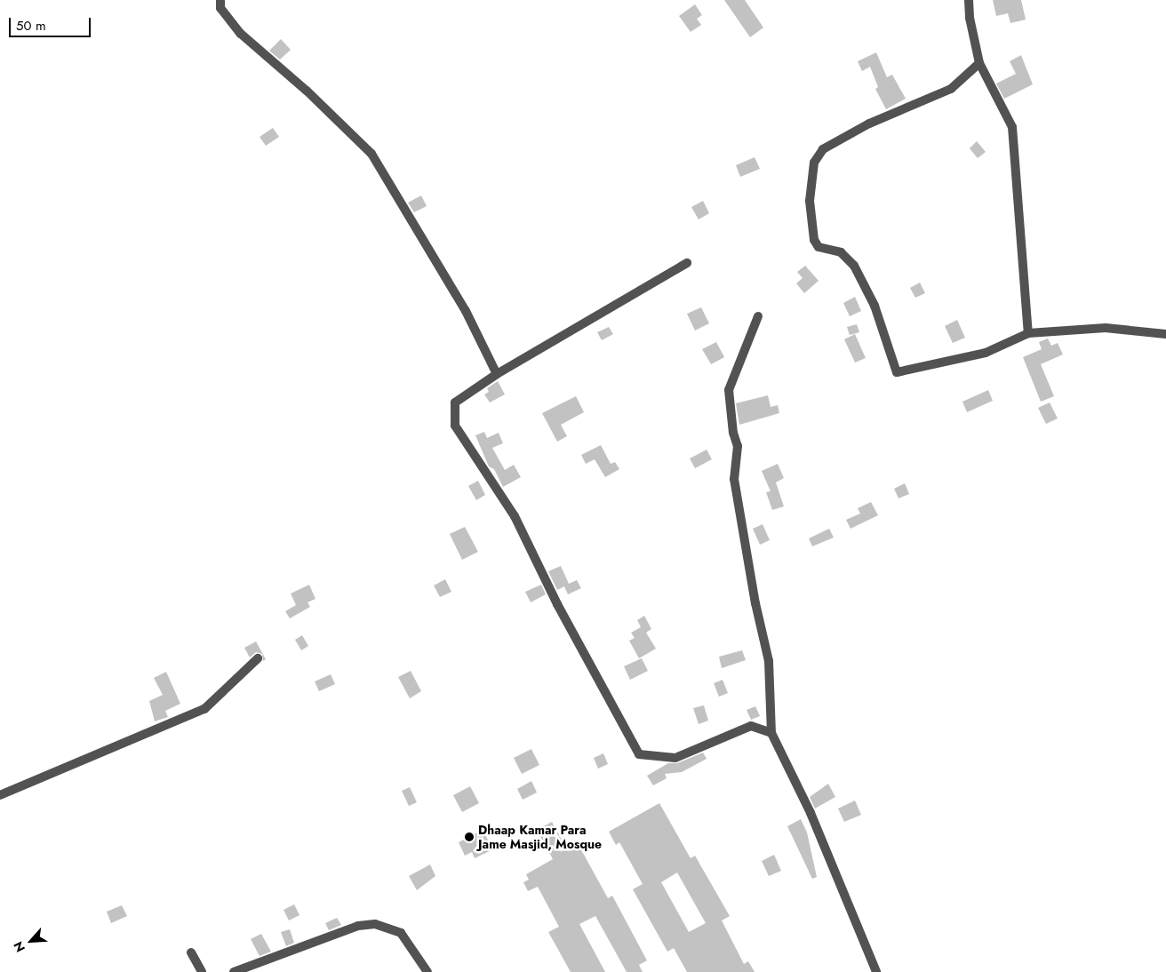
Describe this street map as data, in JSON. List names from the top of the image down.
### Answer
{
  "places": ["Dhaap Kamar Para Jame Masjid, Mosque"],
  "scale_bar": "50 m",
  "north": "bottom left"
}
